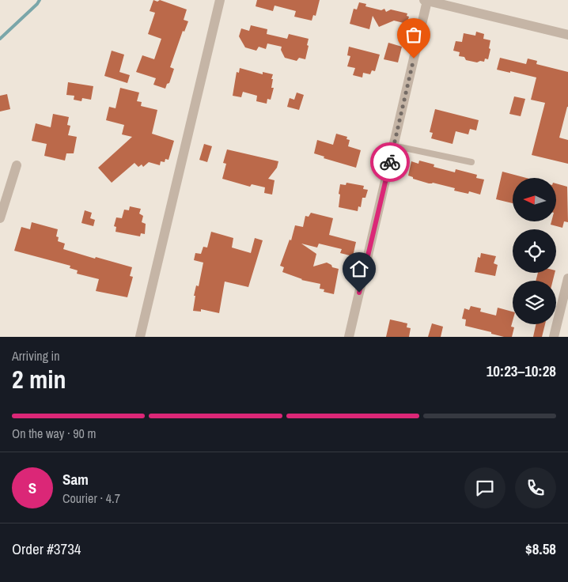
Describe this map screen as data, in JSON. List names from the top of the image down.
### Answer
{
  "north": "left",
  "page": {
    "heading": ["2 min", "Arriving in", "10:23–10:28"],
    "panel": [
      "Sam",
      "Courier · 4.7",
      "Order #3734",
      "$8.58"
    ],
    "bar": "On the way · 90 m",
    "round": "S"
  }
}
